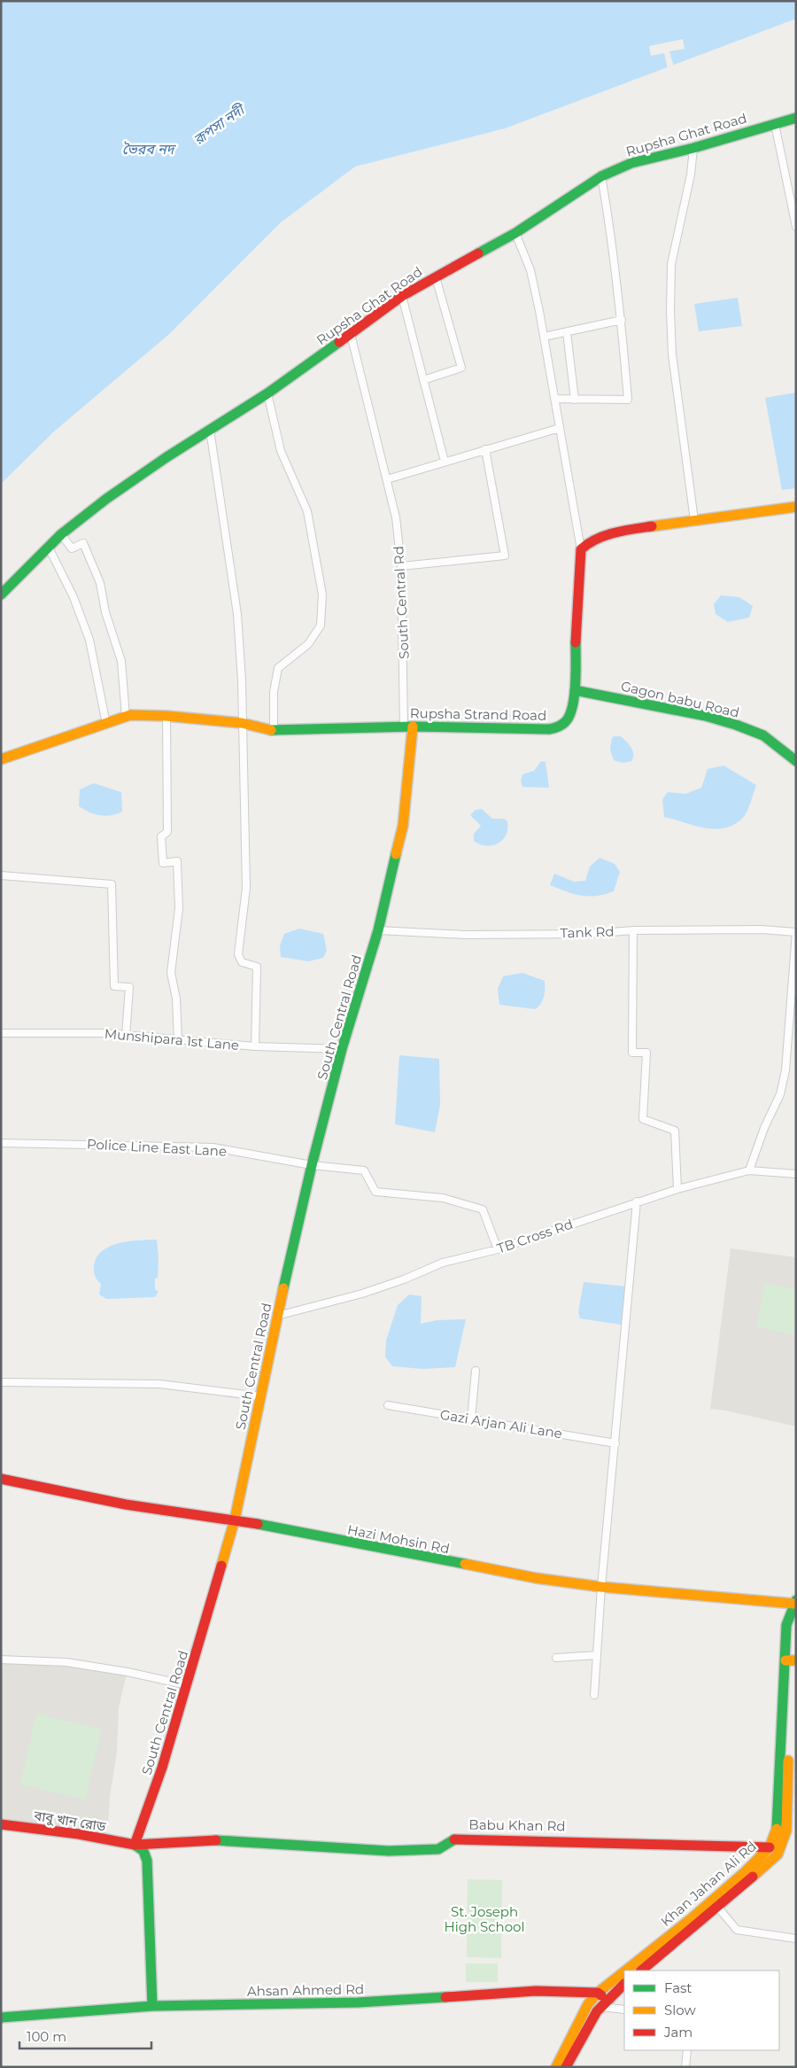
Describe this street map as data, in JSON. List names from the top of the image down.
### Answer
{
  "streets": {
    "main road": [
      "Rupsha Ghat Road",
      "Gagon babu Road",
      "Rupsha Strand Road",
      "South Central Road",
      "Hazi Mohsin Rd",
      "বাবু খান রোড",
      "Babu Khan Rd",
      "Khan Jahan Ali Rd",
      "Ahsan Ahmed Rd"
    ],
    "street": [
      "South Central Rd",
      "Tank Rd",
      "Munshipara 1st Lane",
      "Police Line East Lane",
      "TB Cross Rd",
      "Gazi Arjan Ali Lane"
    ]
  },
  "crossings": [
    ["Rupsha Ghat Road", "South Central Rd"],
    ["South Central Rd", "Rupsha Strand Road"],
    ["South Central Rd", "South Central Road"],
    ["Gagon babu Road", "Rupsha Strand Road"],
    ["Rupsha Strand Road", "South Central Road"],
    ["Tank Rd", "South Central Road"],
    ["South Central Road", "Munshipara 1st Lane"],
    ["South Central Road", "Police Line East Lane"],
    ["South Central Road", "TB Cross Rd"],
    ["South Central Road", "Hazi Mohsin Rd"],
    ["South Central Road", "বাবু খান রোড"],
    ["South Central Road", "Babu Khan Rd"],
    ["Police Line East Lane", "TB Cross Rd"],
    ["Hazi Mohsin Rd", "Khan Jahan Ali Rd"],
    ["বাবু খান রোড", "Babu Khan Rd"],
    ["Babu Khan Rd", "Khan Jahan Ali Rd"],
    ["Khan Jahan Ali Rd", "Ahsan Ahmed Rd"]
  ],
  "water": ["রূপসা নদী", "ভৈরব নদ"],
  "parks": ["St. Joseph High School"],
  "legend": ["Fast", "Slow", "Jam"],
  "scale_bar": "100 m"
}
